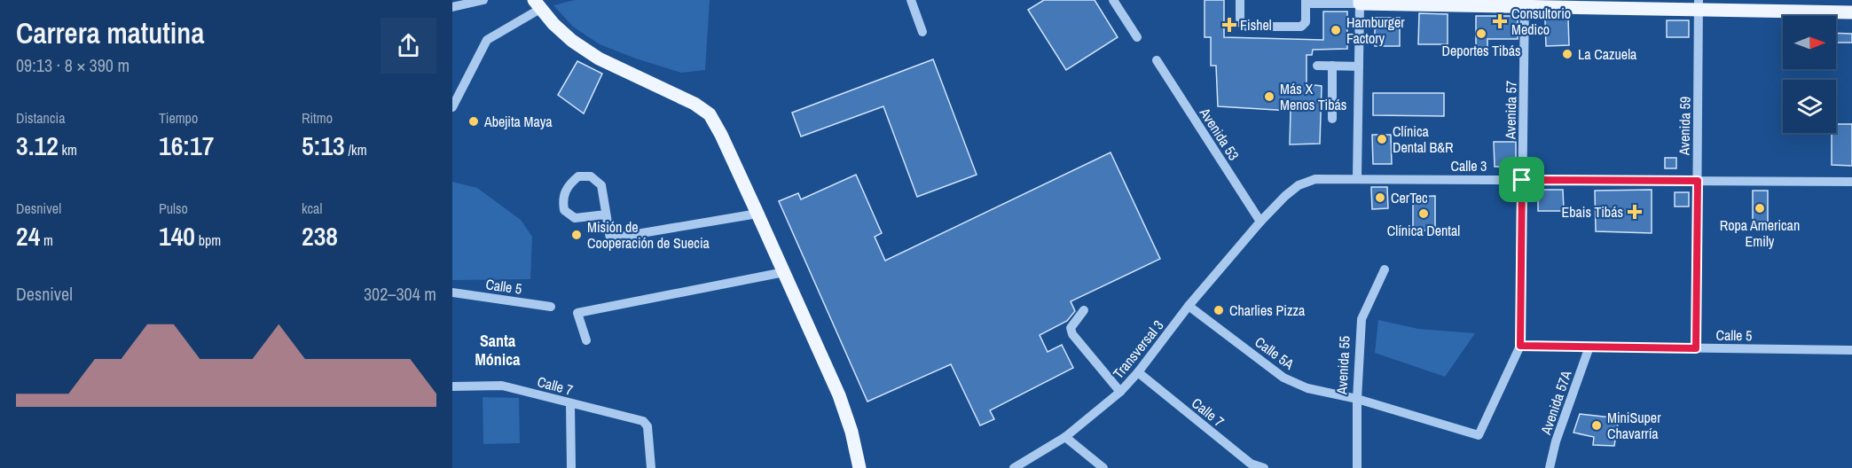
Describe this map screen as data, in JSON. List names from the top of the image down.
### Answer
{
  "streets": {
    "street": [
      "Avenida 57",
      "Avenida 59",
      "Avenida 53",
      "Calle 3",
      "Calle 5",
      "Transversal 3",
      "Calle 5A",
      "Avenida 55",
      "Calle 7",
      "Avenida 57A"
    ]
  },
  "crossings": [
    ["Avenida 57", "Calle 3"],
    ["Avenida 57", "Calle 5"],
    ["Avenida 57", "Calle 5A"],
    ["Avenida 59", "Calle 3"],
    ["Avenida 59", "Calle 5"],
    ["Avenida 53", "Calle 3"],
    ["Avenida 53", "Transversal 3"],
    ["Calle 3", "Transversal 3"],
    ["Calle 5", "Avenida 57A"],
    ["Transversal 3", "Calle 5A"],
    ["Transversal 3", "Calle 7"],
    ["Calle 5A", "Avenida 55"]
  ],
  "districts": ["Santa Mónica"],
  "places": {
    "health": ["Consultorio Medico", "Fishel", "Ebais Tibás"],
    "other": [
      "Hamburger Factory",
      "Deportes Tibás",
      "La Cazuela",
      "Más X Menos Tibás",
      "Abejita Maya",
      "Clínica Dental B&R",
      "CerTec",
      "Ropa American Emily",
      "Clínica Dental",
      "Misión de Cooperación de Suecia",
      "Charlies Pizza",
      "MiniSuper Chavarría"
    ]
  },
  "north": "right",
  "page": {
    "heading": ["Carrera matutina", "09:13 · 8 × 390 m"],
    "stats": [
      ["Distancia", "3.12 km"],
      ["Tiempo", "16:17"],
      ["Ritmo", "5:13 /km"],
      ["Desnivel", "24 m"],
      ["Pulso", "140 bpm"],
      ["kcal", "238"]
    ],
    "chart": ["Desnivel", "302–304 m"]
  }
}
